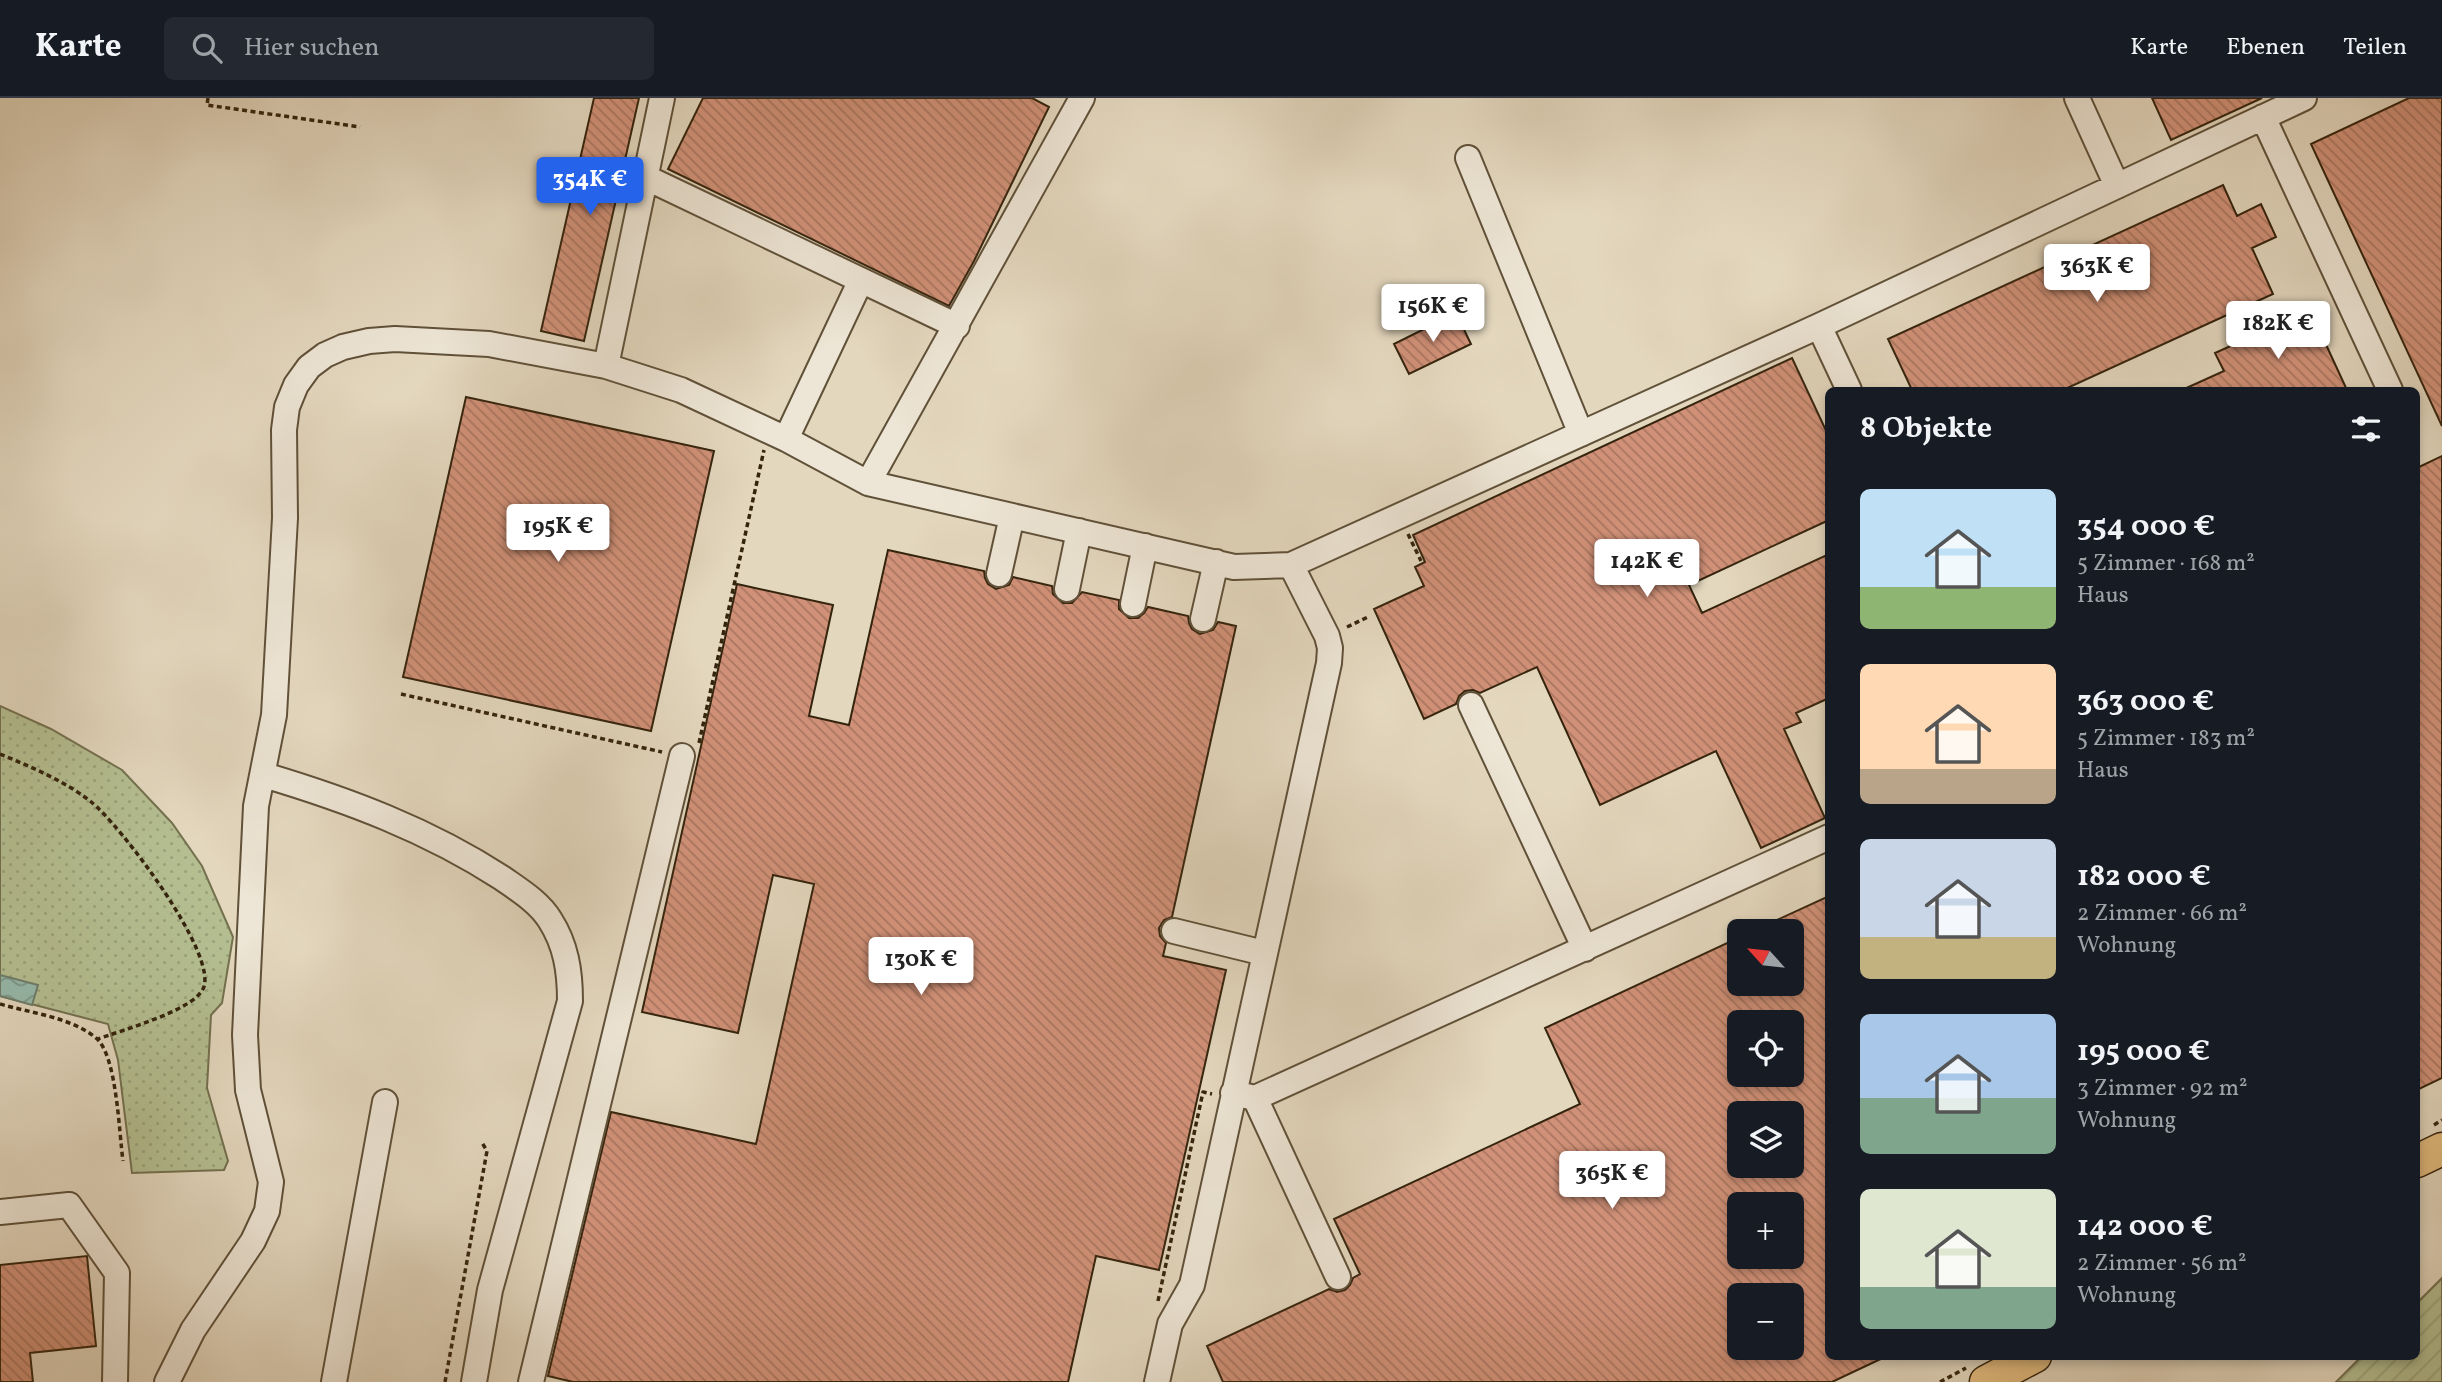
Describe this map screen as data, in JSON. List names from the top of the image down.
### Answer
{
  "north": "top left",
  "page": {
    "header": "Karte",
    "search": "Hier suchen",
    "nav": ["Karte", "Ebenen", "Teilen"],
    "price": [
      "354K €",
      "363K €",
      "156K €",
      "182K €",
      "195K €",
      "142K €",
      "130K €",
      "365K €"
    ],
    "heading": "8 Objekte",
    "list": [
      {
        "name": "354 000 €",
        "note": "5 Zimmer · 168 m² · Haus"
      },
      {
        "name": "363 000 €",
        "note": "5 Zimmer · 183 m² · Haus"
      },
      {
        "name": "182 000 €",
        "note": "2 Zimmer · 66 m² · Wohnung"
      },
      {
        "name": "195 000 €",
        "note": "3 Zimmer · 92 m² · Wohnung"
      },
      {
        "name": "142 000 €",
        "note": "2 Zimmer · 56 m² · Wohnung"
      }
    ],
    "map_buttons": ["+", "−"]
  }
}
